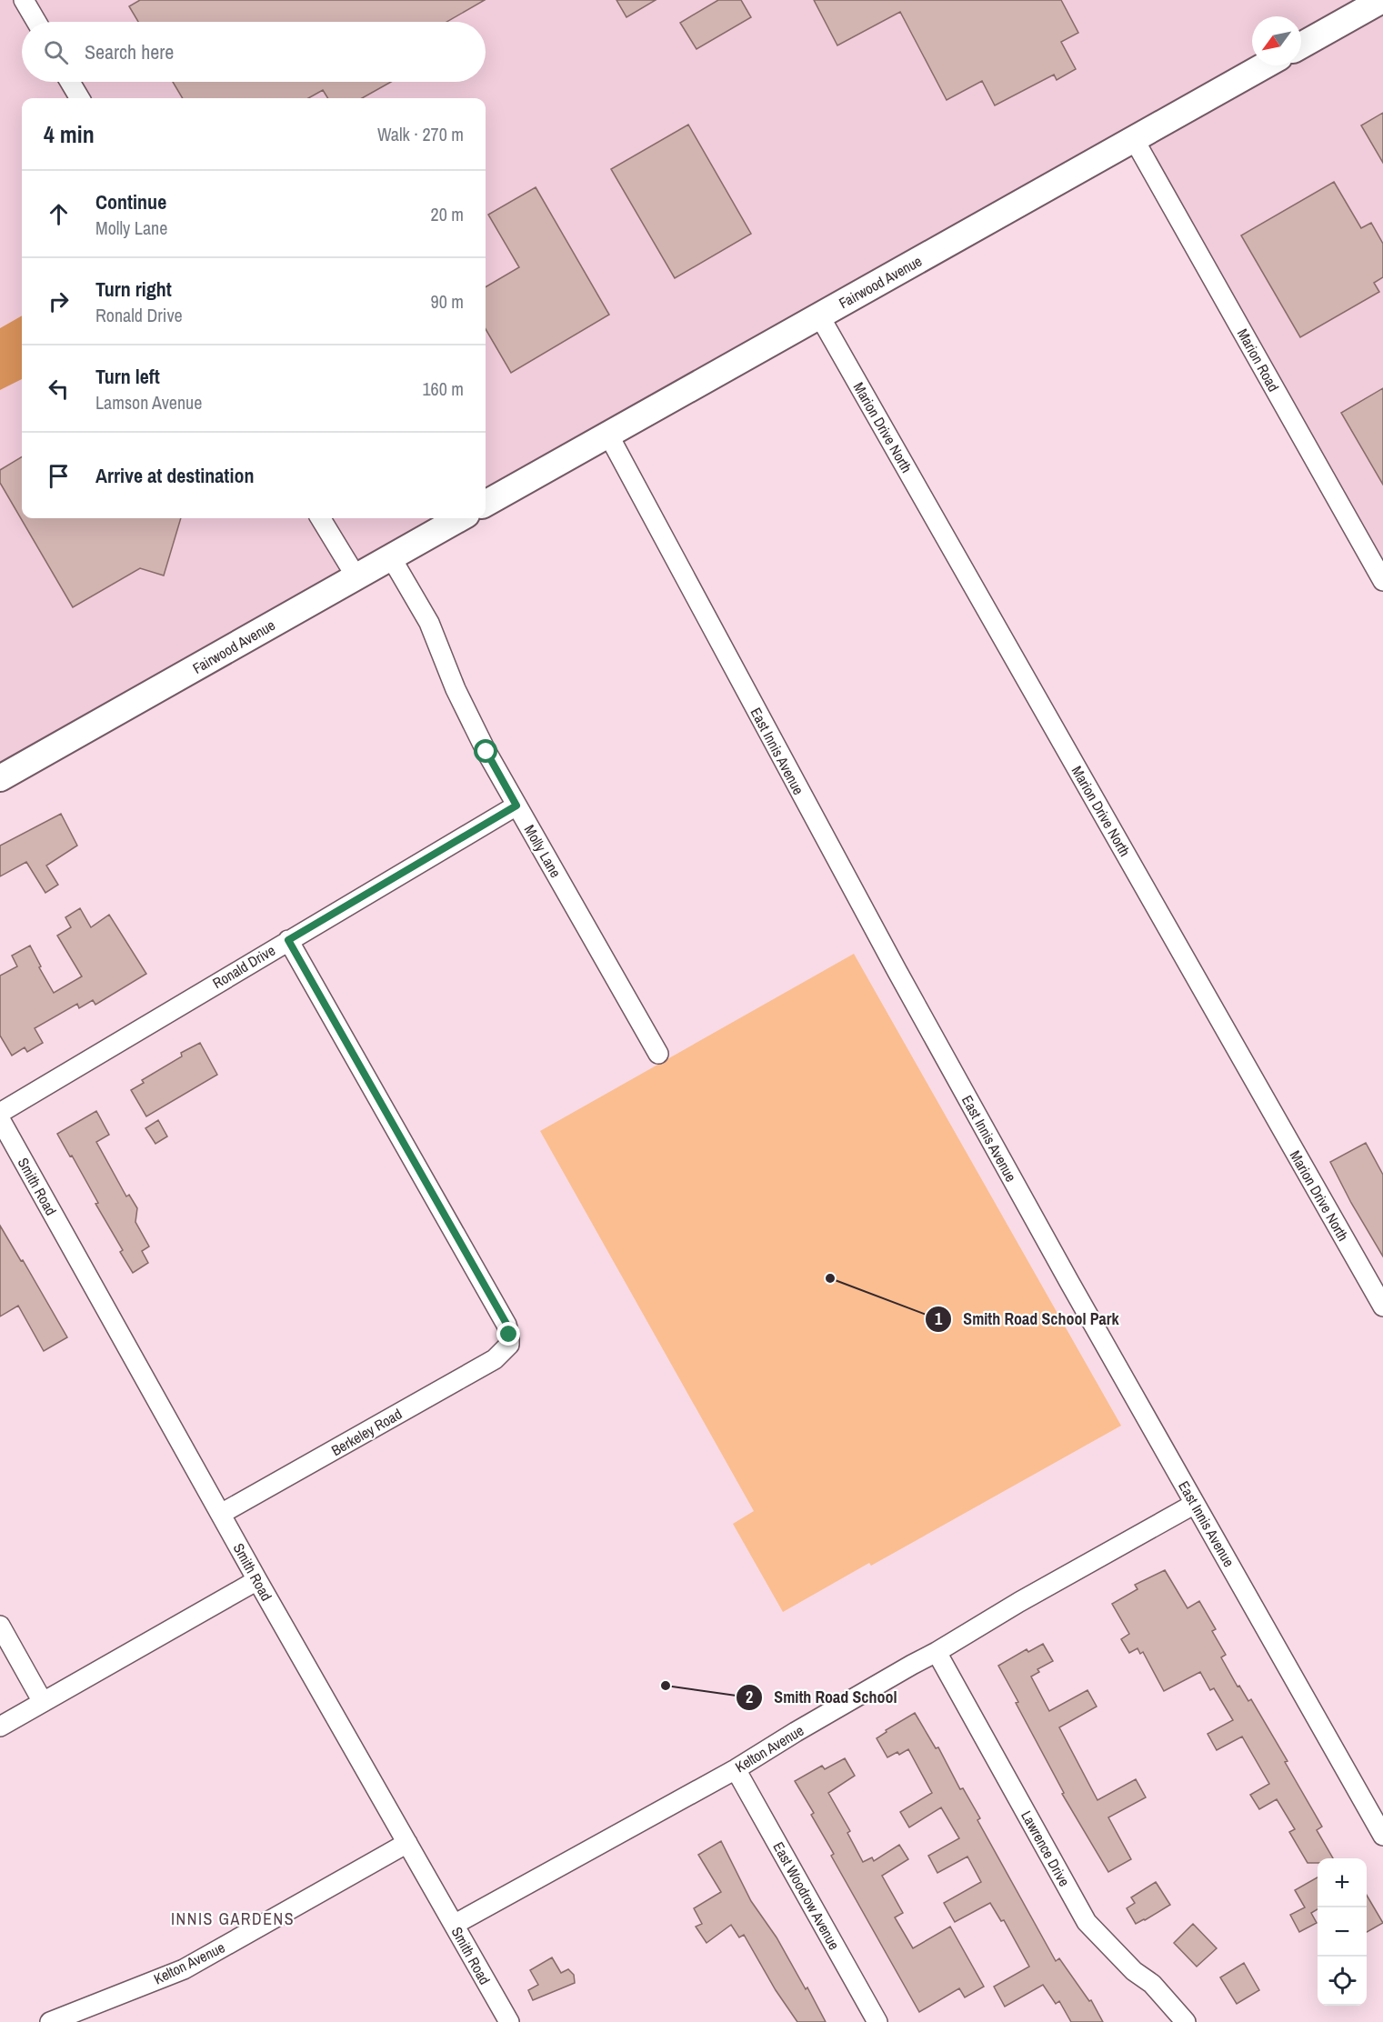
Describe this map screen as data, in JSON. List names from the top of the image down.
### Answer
{
  "streets": {
    "street": [
      "Fairwood Avenue",
      "Marion Road",
      "Marion Drive North",
      "East Innis Avenue",
      "Molly Lane",
      "Ronald Drive",
      "Smith Road",
      "Berkeley Road",
      "Kelton Avenue",
      "Lawrence Drive",
      "East Woodrow Avenue"
    ]
  },
  "crossings": [
    ["Fairwood Avenue", "Marion Road"],
    ["Fairwood Avenue", "Marion Drive North"],
    ["Fairwood Avenue", "East Innis Avenue"],
    ["Fairwood Avenue", "Molly Lane"],
    ["East Innis Avenue", "Kelton Avenue"],
    ["Molly Lane", "Ronald Drive"],
    ["Ronald Drive", "Berkeley Road"],
    ["Smith Road", "Berkeley Road"],
    ["Smith Road", "Kelton Avenue"],
    ["Kelton Avenue", "Lawrence Drive"],
    ["Kelton Avenue", "East Woodrow Avenue"]
  ],
  "districts": ["INNIS GARDENS"],
  "places": ["Smith Road School Park", "Smith Road School"],
  "north": "bottom left",
  "page": {
    "search": "Search here",
    "heading": ["4 min", "Walk · 270 m"],
    "list": [
      ["Continue", "Molly Lane", "20 m"],
      ["Turn right", "Ronald Drive", "90 m"],
      ["Turn left", "Lamson Avenue", "160 m"],
      "Arrive at destination"
    ],
    "map_buttons": ["+", "−"]
  }
}
